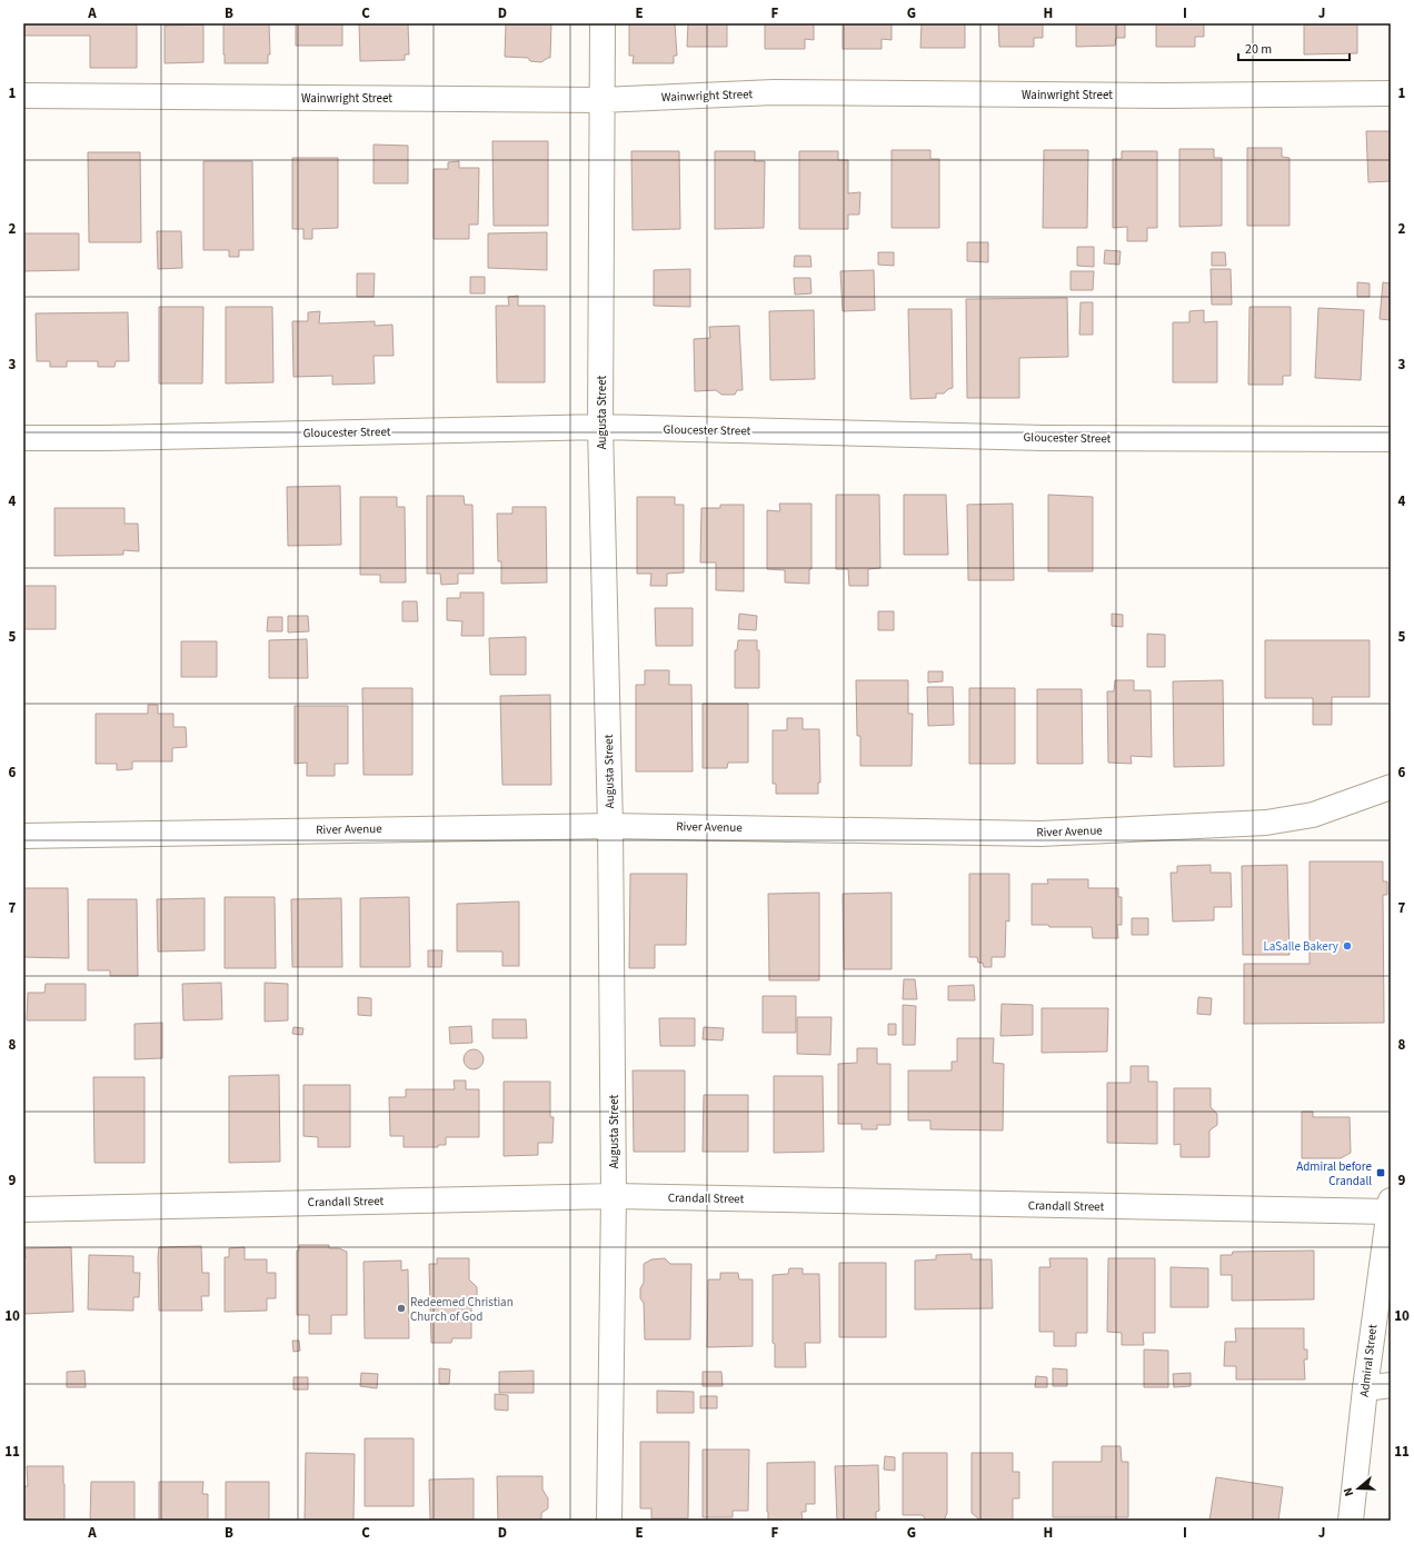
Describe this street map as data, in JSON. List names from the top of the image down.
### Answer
{
  "streets": {
    "street": [
      "Wainwright Street",
      "Augusta Street",
      "Gloucester Street",
      "River Avenue",
      "Crandall Street",
      "Admiral Street"
    ]
  },
  "crossings": [
    ["Wainwright Street", "Augusta Street"],
    ["Augusta Street", "Gloucester Street"],
    ["Augusta Street", "River Avenue"],
    ["Augusta Street", "Crandall Street"],
    ["Crandall Street", "Admiral Street"]
  ],
  "places": {
    "other": ["LaSalle Bakery", "Redeemed Christian Church of God"],
    "transit": ["Admiral before Crandall"]
  },
  "scale_bar": "20 m",
  "north": "left",
  "grid": {
    "columns": [
      "A",
      "B",
      "C",
      "D",
      "E",
      "F",
      "G",
      "H",
      "I",
      "J"
    ],
    "rows": [
      "1",
      "2",
      "3",
      "4",
      "5",
      "6",
      "7",
      "8",
      "9",
      "10",
      "11"
    ]
  }
}
